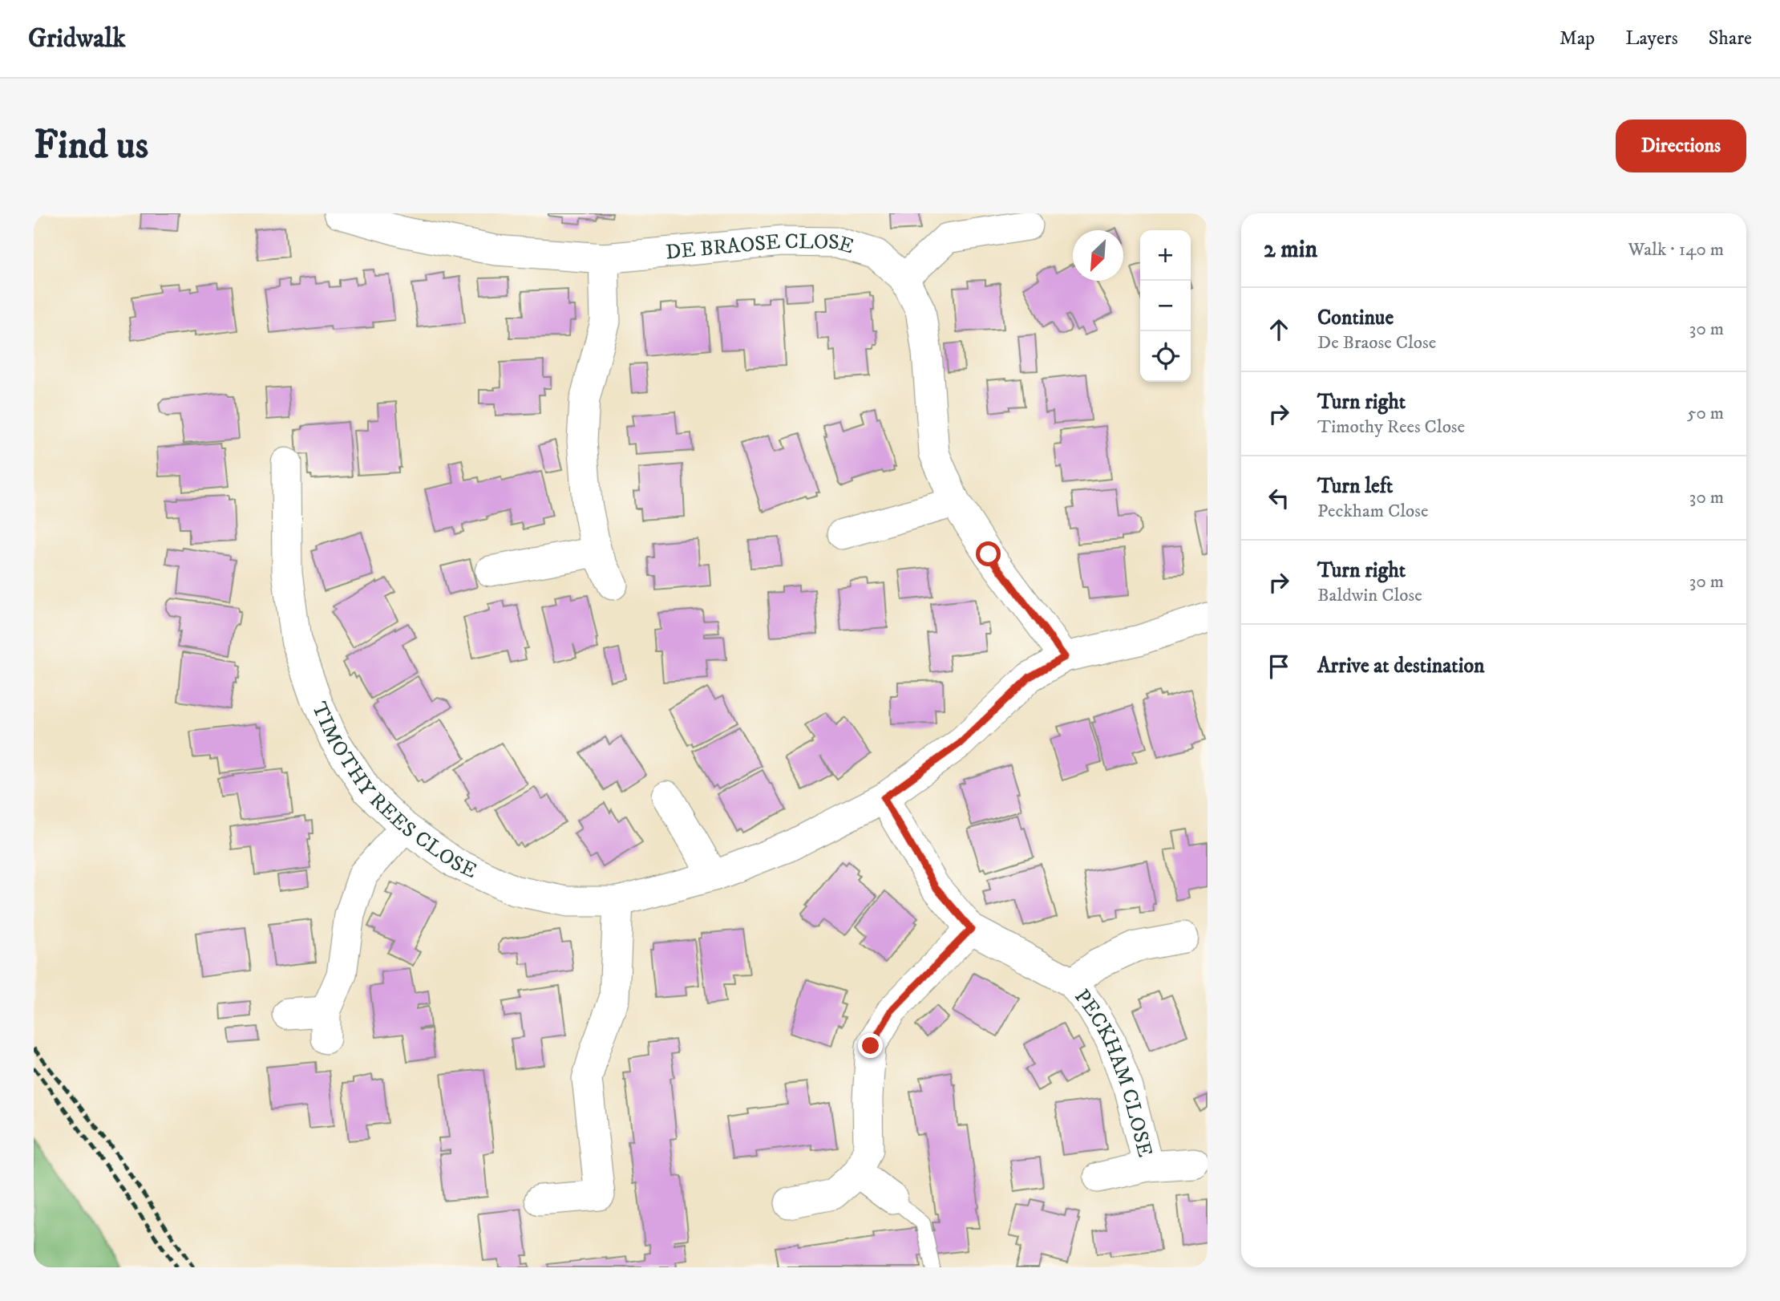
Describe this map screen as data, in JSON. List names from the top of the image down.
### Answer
{
  "streets": {
    "street": ["DE BRAOSE CLOSE", "TIMOTHY REES CLOSE", "PECKHAM CLOSE"]
  },
  "crossings": [
    ["DE BRAOSE CLOSE", "TIMOTHY REES CLOSE"],
    ["TIMOTHY REES CLOSE", "PECKHAM CLOSE"]
  ],
  "north": "bottom left",
  "page": {
    "header": "Gridwalk",
    "nav": ["Map", "Layers", "Share"],
    "buttons": "Directions",
    "title": "Find us",
    "heading": ["2 min", "Walk · 140 m"],
    "map_buttons": ["+", "−"],
    "list": [
      ["Continue", "De Braose Close", "30 m"],
      ["Turn right", "Timothy Rees Close", "50 m"],
      ["Turn left", "Peckham Close", "30 m"],
      ["Turn right", "Baldwin Close", "30 m"],
      "Arrive at destination"
    ]
  }
}
